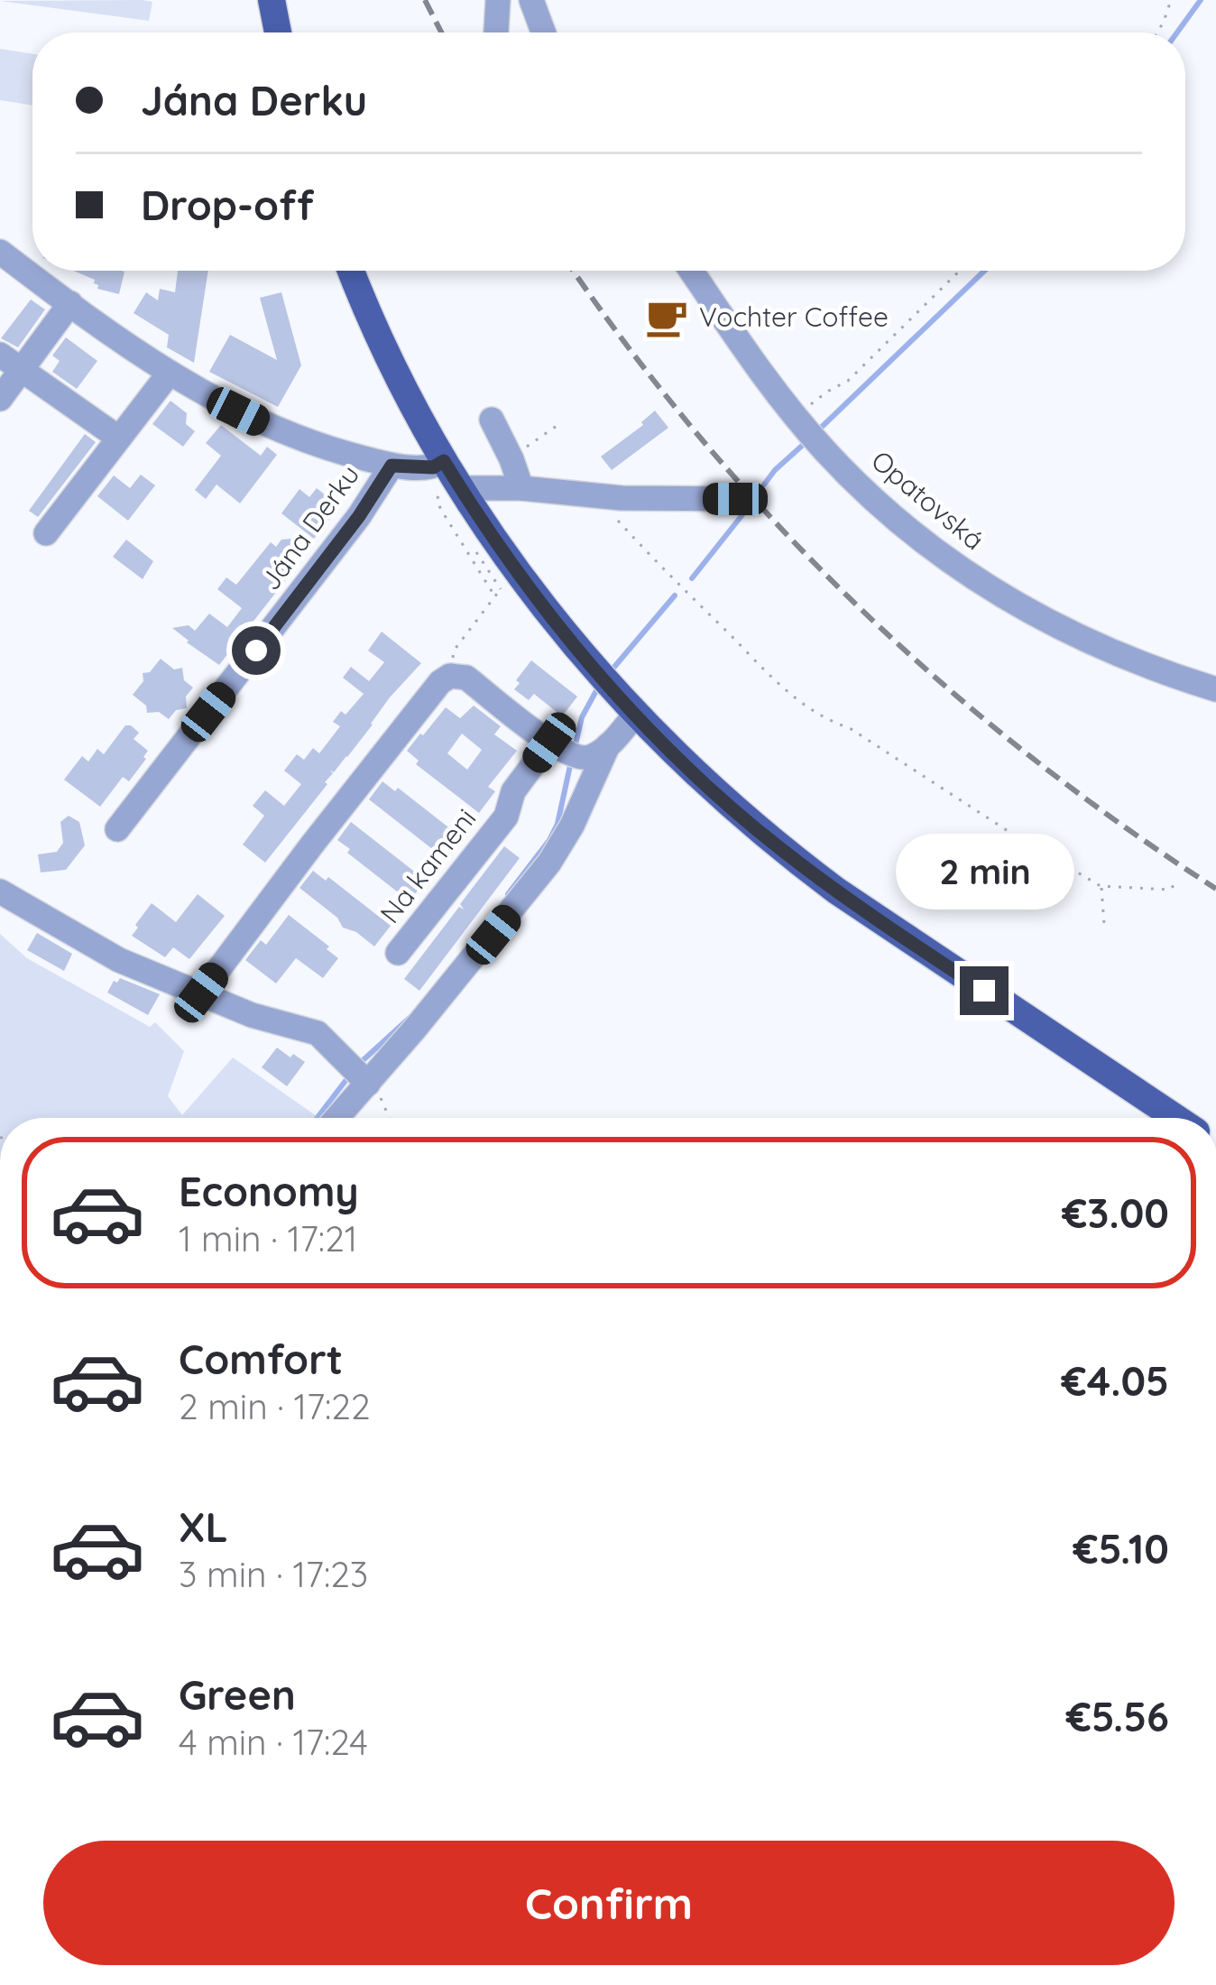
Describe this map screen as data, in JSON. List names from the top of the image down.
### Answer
{
  "streets": {
    "street": ["Opatovská", "Jána Derku", "Na kameni"]
  },
  "places": {
    "cafe": ["Vochter Coffee"]
  },
  "page": {
    "banner": ["Jána Derku", "Drop-off"],
    "bubble": "2 min",
    "list": [
      {
        "name": "Economy",
        "note": "1 min · 17:21",
        "value": "€3.00"
      },
      {
        "name": "Comfort",
        "note": "2 min · 17:22",
        "value": "€4.05"
      },
      {
        "name": "XL",
        "note": "3 min · 17:23",
        "value": "€5.10"
      },
      {
        "name": "Green",
        "note": "4 min · 17:24",
        "value": "€5.56"
      }
    ],
    "buttons": "Confirm"
  }
}
